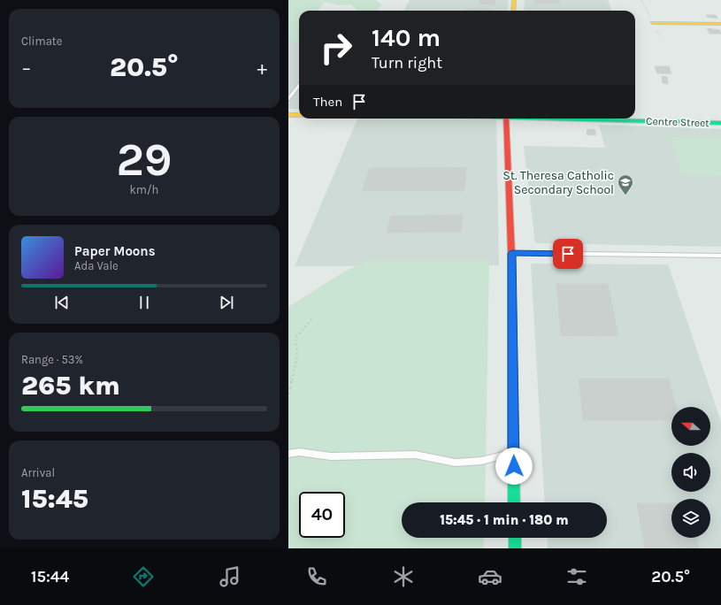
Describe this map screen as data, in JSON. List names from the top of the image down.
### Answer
{
  "streets": {
    "street": ["Centre Street"]
  },
  "places": {
    "school or university": ["St. Theresa Catholic Secondary School"]
  },
  "north": "left",
  "page": {
    "tile": [
      "Climate",
      ["29", "km/h"],
      ["Range · 53%", "265 km"],
      ["Arrival", "15:45"]
    ],
    "turn": ["140 m", "Turn right"],
    "heat": ["−", "20.5°", "+"],
    "then": "Then",
    "song": ["Paper Moons", "Ada Vale"],
    "limit": "40",
    "trip": "15:45 · 1 min · 180 m",
    "tabs": ["15:44", "20.5°"]
  }
}
